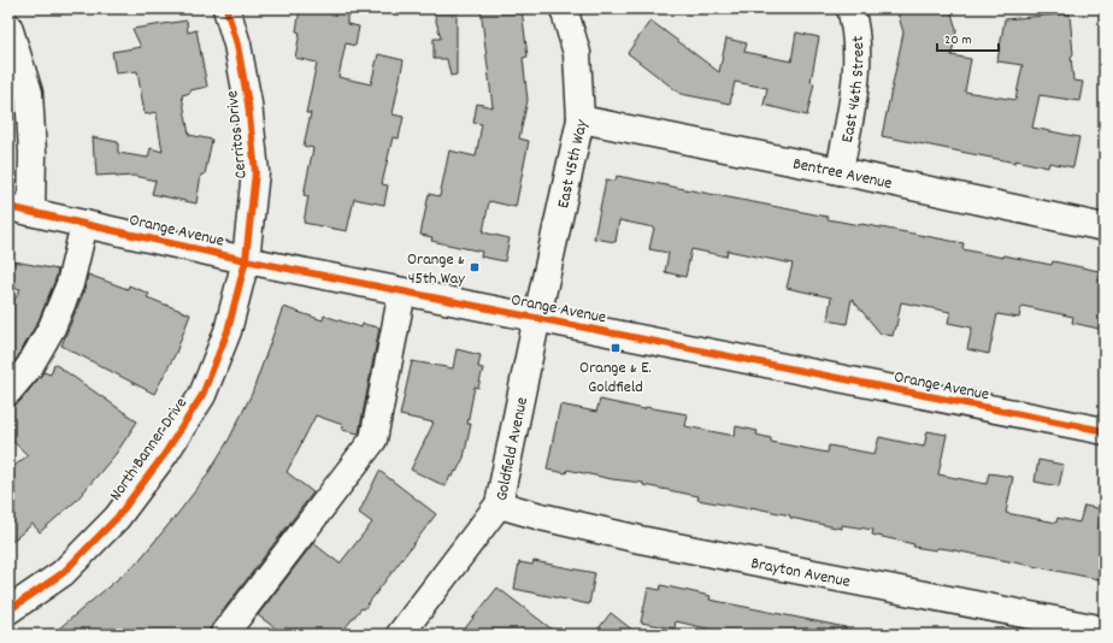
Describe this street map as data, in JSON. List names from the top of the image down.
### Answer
{
  "streets": {
    "street": [
      "East 46th Street",
      "Cerritos Drive",
      "East 45th Way",
      "Bentree Avenue",
      "Orange Avenue",
      "North Banner Drive",
      "Goldfield Avenue",
      "Brayton Avenue"
    ]
  },
  "crossings": [
    ["East 46th Street", "Bentree Avenue"],
    ["Cerritos Drive", "Orange Avenue"],
    ["Cerritos Drive", "North Banner Drive"],
    ["East 45th Way", "Bentree Avenue"],
    ["East 45th Way", "Orange Avenue"],
    ["East 45th Way", "Goldfield Avenue"],
    ["Orange Avenue", "North Banner Drive"],
    ["Orange Avenue", "Goldfield Avenue"],
    ["Goldfield Avenue", "Brayton Avenue"]
  ],
  "places": {
    "transit": ["Orange & 45th Way", "Orange & E. Goldfield"]
  },
  "scale_bar": "20 m"
}
